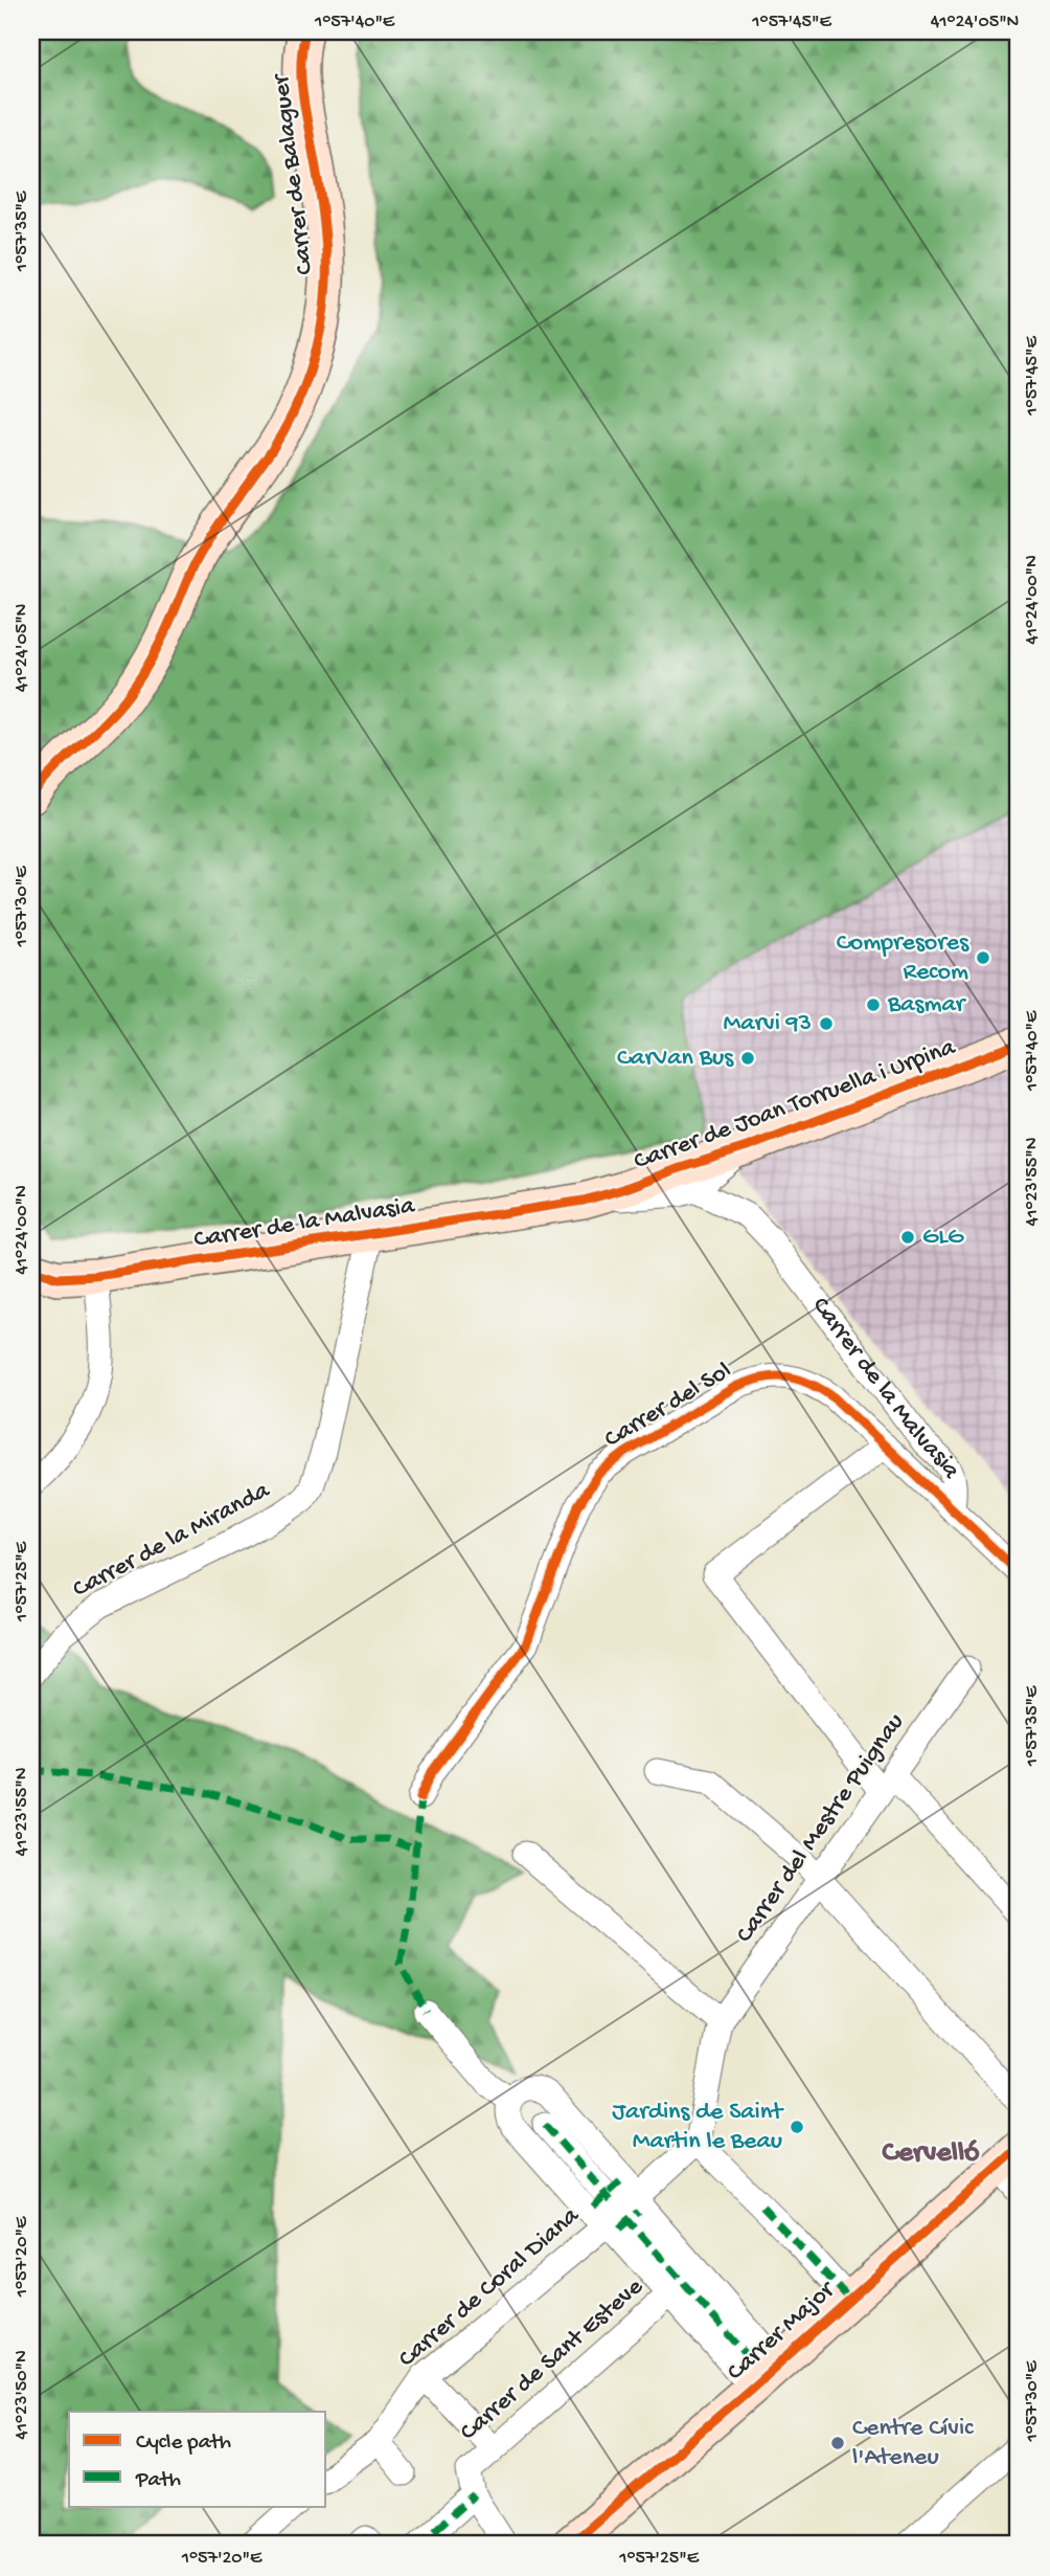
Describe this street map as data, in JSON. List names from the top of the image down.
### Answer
{
  "streets": {
    "street": [
      "Carrer de Balaguer",
      "Carrer de Joan Torruella i Urpina",
      "Carrer de la Malvasia",
      "Carrer del Sol",
      "Carrer de la Miranda",
      "Carrer del Mestre Puignau",
      "Carrer de Coral Diana",
      "Carrer Major",
      "Carrer de Sant Esteve"
    ]
  },
  "crossings": [
    ["Carrer de Joan Torruella i Urpina", "Carrer de la Malvasia"],
    ["Carrer de la Malvasia", "Carrer del Sol"],
    ["Carrer de la Malvasia", "Carrer de la Miranda"]
  ],
  "districts": ["Cervelló"],
  "places": [
    "Compresores Recom",
    "Basmar",
    "Marvi 93",
    "CarVan Bus",
    "GLG",
    "Jardins de Saint Martin le Beau",
    "Centre Cívic l'Ateneu"
  ],
  "legend": ["Cycle path", "Path"],
  "coordinates": [
    "1°57'40\"E",
    "1°57'45\"E",
    "41°24'05\"N",
    "1°57'35\"E",
    "41°24'00\"N",
    "1°57'30\"E",
    "41°23'55\"N",
    "1°57'25\"E",
    "1°57'20\"E",
    "41°23'50\"N"
  ]
}
